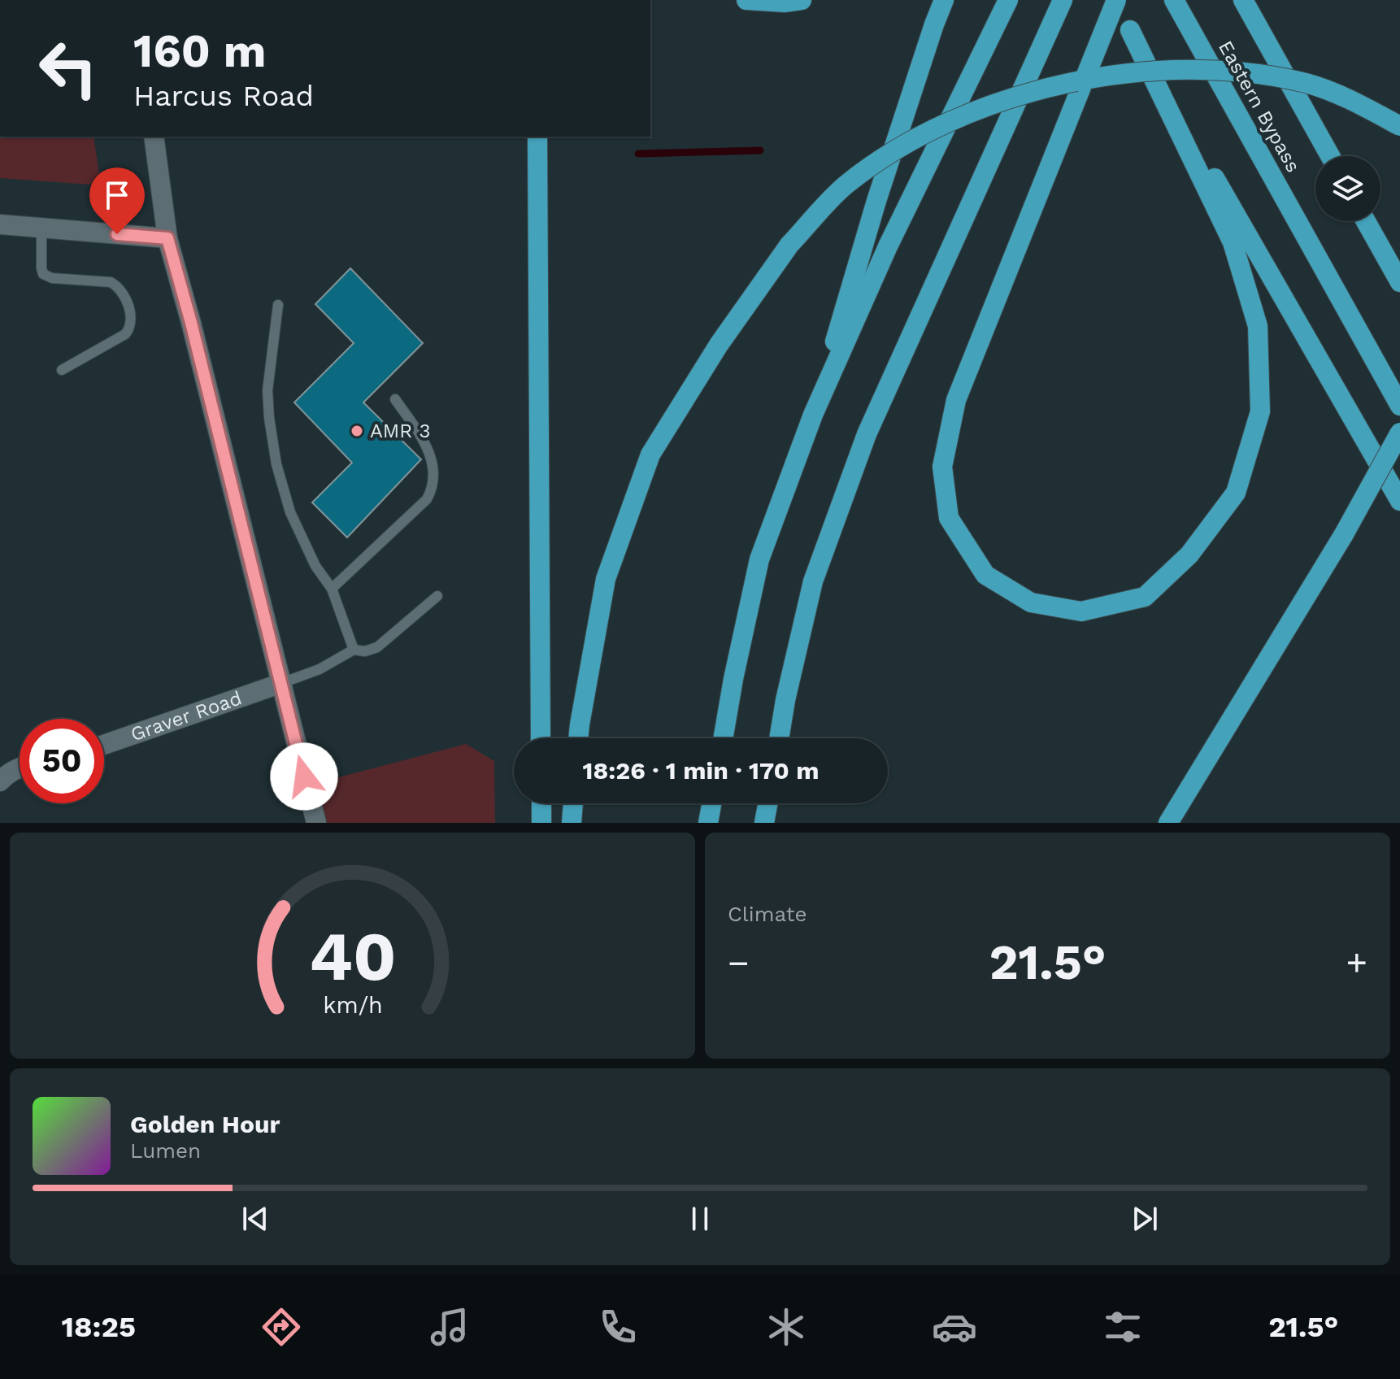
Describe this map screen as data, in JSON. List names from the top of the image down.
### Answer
{
  "streets": {
    "highway": ["Eastern Bypass"],
    "main road": ["Graver Road"]
  },
  "places": ["AMR 3"],
  "page": {
    "turn": ["160 m", "Harcus Road"],
    "limit": "50",
    "trip": "18:26 · 1 min · 170 m",
    "tile": "Climate",
    "heat": ["−", "21.5°", "+"],
    "song": ["Golden Hour", "Lumen"],
    "tabs": ["18:25", "21.5°"],
    "gauge": ["40", "km/h"]
  }
}
